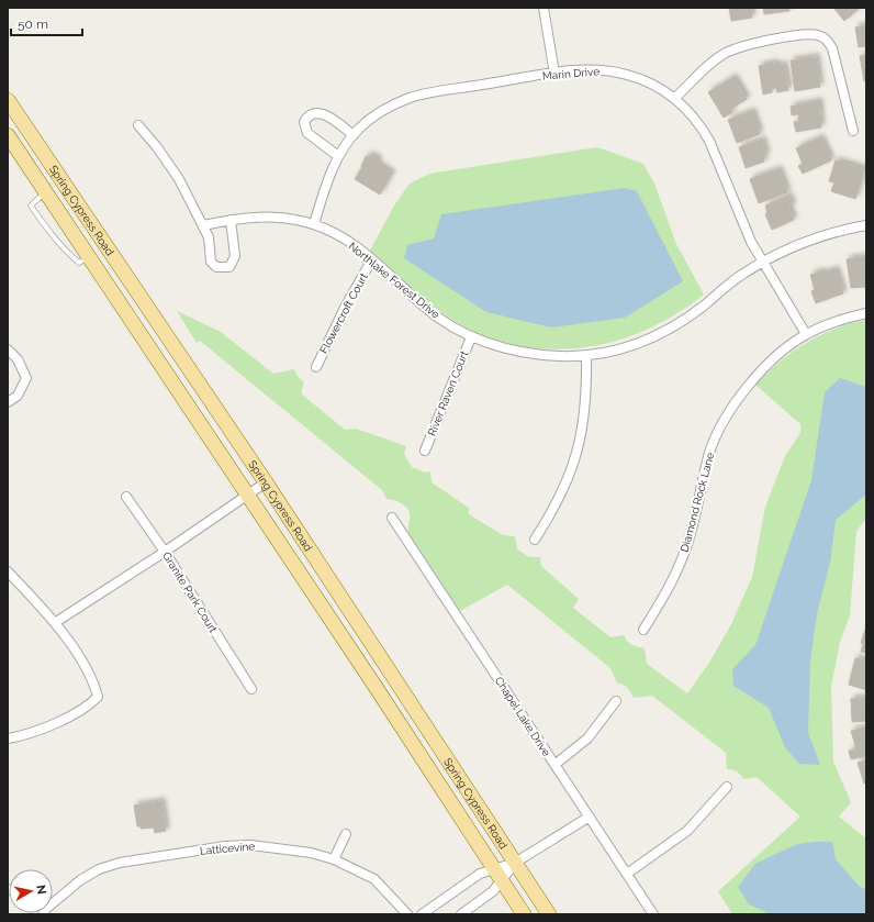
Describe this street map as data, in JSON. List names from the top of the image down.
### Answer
{
  "streets": {
    "main road": ["Spring Cypress Road"],
    "street": [
      "Marin Drive",
      "Northlake Forest Drive",
      "Flowercroft Court",
      "River Raven Court",
      "Diamond Rock Lane",
      "Granite Park Court",
      "Chapel Lake Drive",
      "Latticevine"
    ]
  },
  "crossings": [
    ["Marin Drive", "Northlake Forest Drive"],
    ["Marin Drive", "Diamond Rock Lane"],
    ["Northlake Forest Drive", "Flowercroft Court"],
    ["Northlake Forest Drive", "River Raven Court"]
  ],
  "scale_bar": "50 m",
  "north": "right"
}
